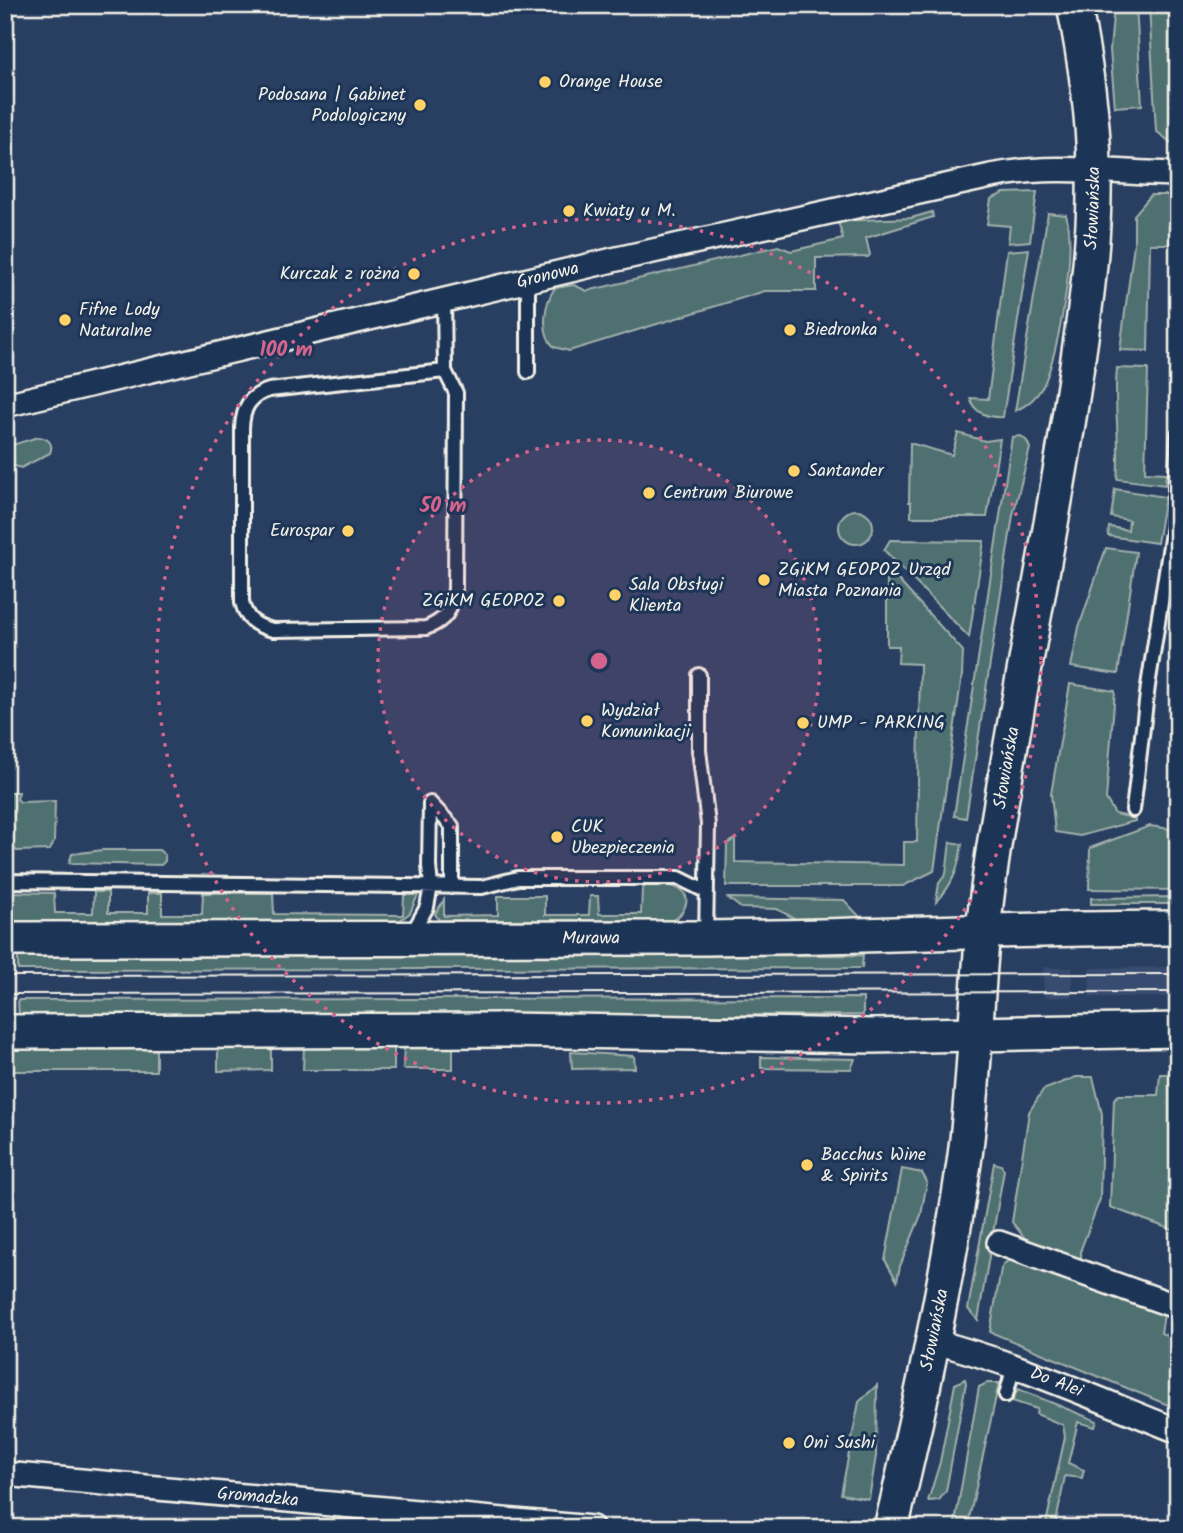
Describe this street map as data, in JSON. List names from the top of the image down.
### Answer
{
  "streets": {
    "street": [
      "Słowiańska",
      "Gronowa",
      "Murawa",
      "Do Alei",
      "Gromadzka"
    ]
  },
  "crossings": [
    ["Słowiańska", "Gronowa"],
    ["Słowiańska", "Murawa"],
    ["Słowiańska", "Do Alei"]
  ],
  "places": [
    "Orange House",
    "Podosana | Gabinet Podologiczny",
    "Kwiaty u M.",
    "Kurczak z rożna",
    "Fifne Lody Naturalne",
    "Biedronka",
    "Santander",
    "Centrum Biurowe",
    "Eurospar",
    "ZGiKM GEOPOZ Urząd Miasta Poznania",
    "Sala Obsługi Klienta",
    "ZGiKM GEOPOZ",
    "Wydział Komunikacji",
    "UMP - PARKING",
    "CUK Ubezpieczenia",
    "Bacchus Wine & Spirits",
    "Oni Sushi"
  ],
  "rings": ["100 m", "50 m"]
}
